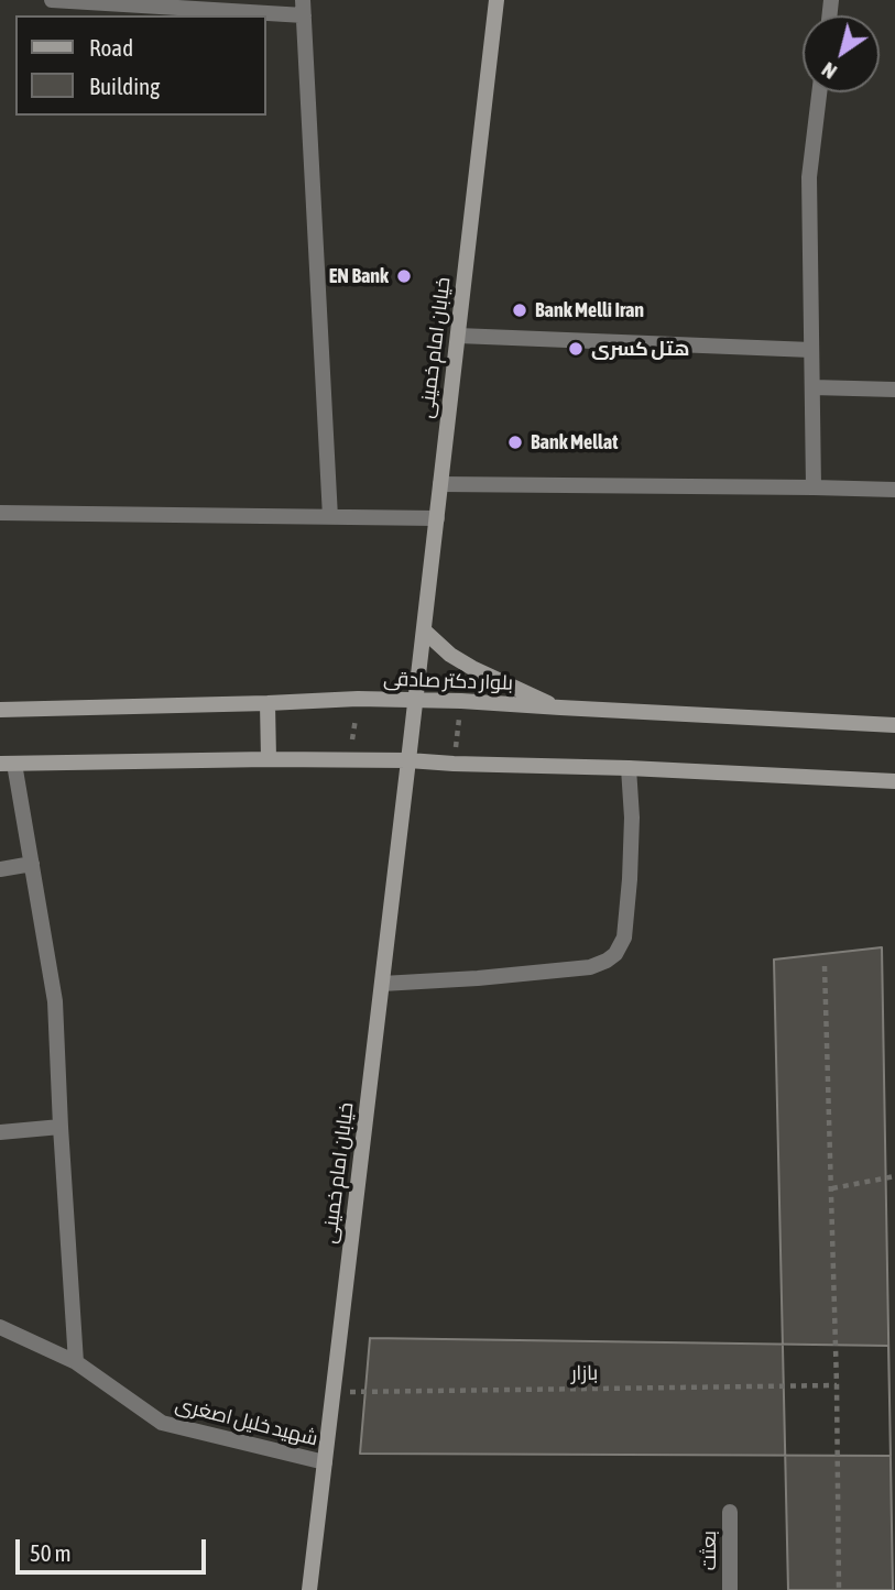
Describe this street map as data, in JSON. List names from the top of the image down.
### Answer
{
  "streets": {
    "main road": ["خیابان امام خمینی", "بلوار دکتر صادقی"],
    "street": ["شهید خلیل اصغری", "بعثت"],
    "path": ["بازار"]
  },
  "crossings": [
    ["خیابان امام خمینی", "بلوار دکتر صادقی"],
    ["خیابان امام خمینی", "بازار"],
    ["خیابان امام خمینی", "شهید خلیل اصغری"]
  ],
  "places": [
    "EN Bank",
    "Bank Melli Iran",
    "هتل کسری",
    "Bank Mellat"
  ],
  "legend": ["Road", "Building"],
  "scale_bar": "50 m",
  "north": "bottom left"
}
